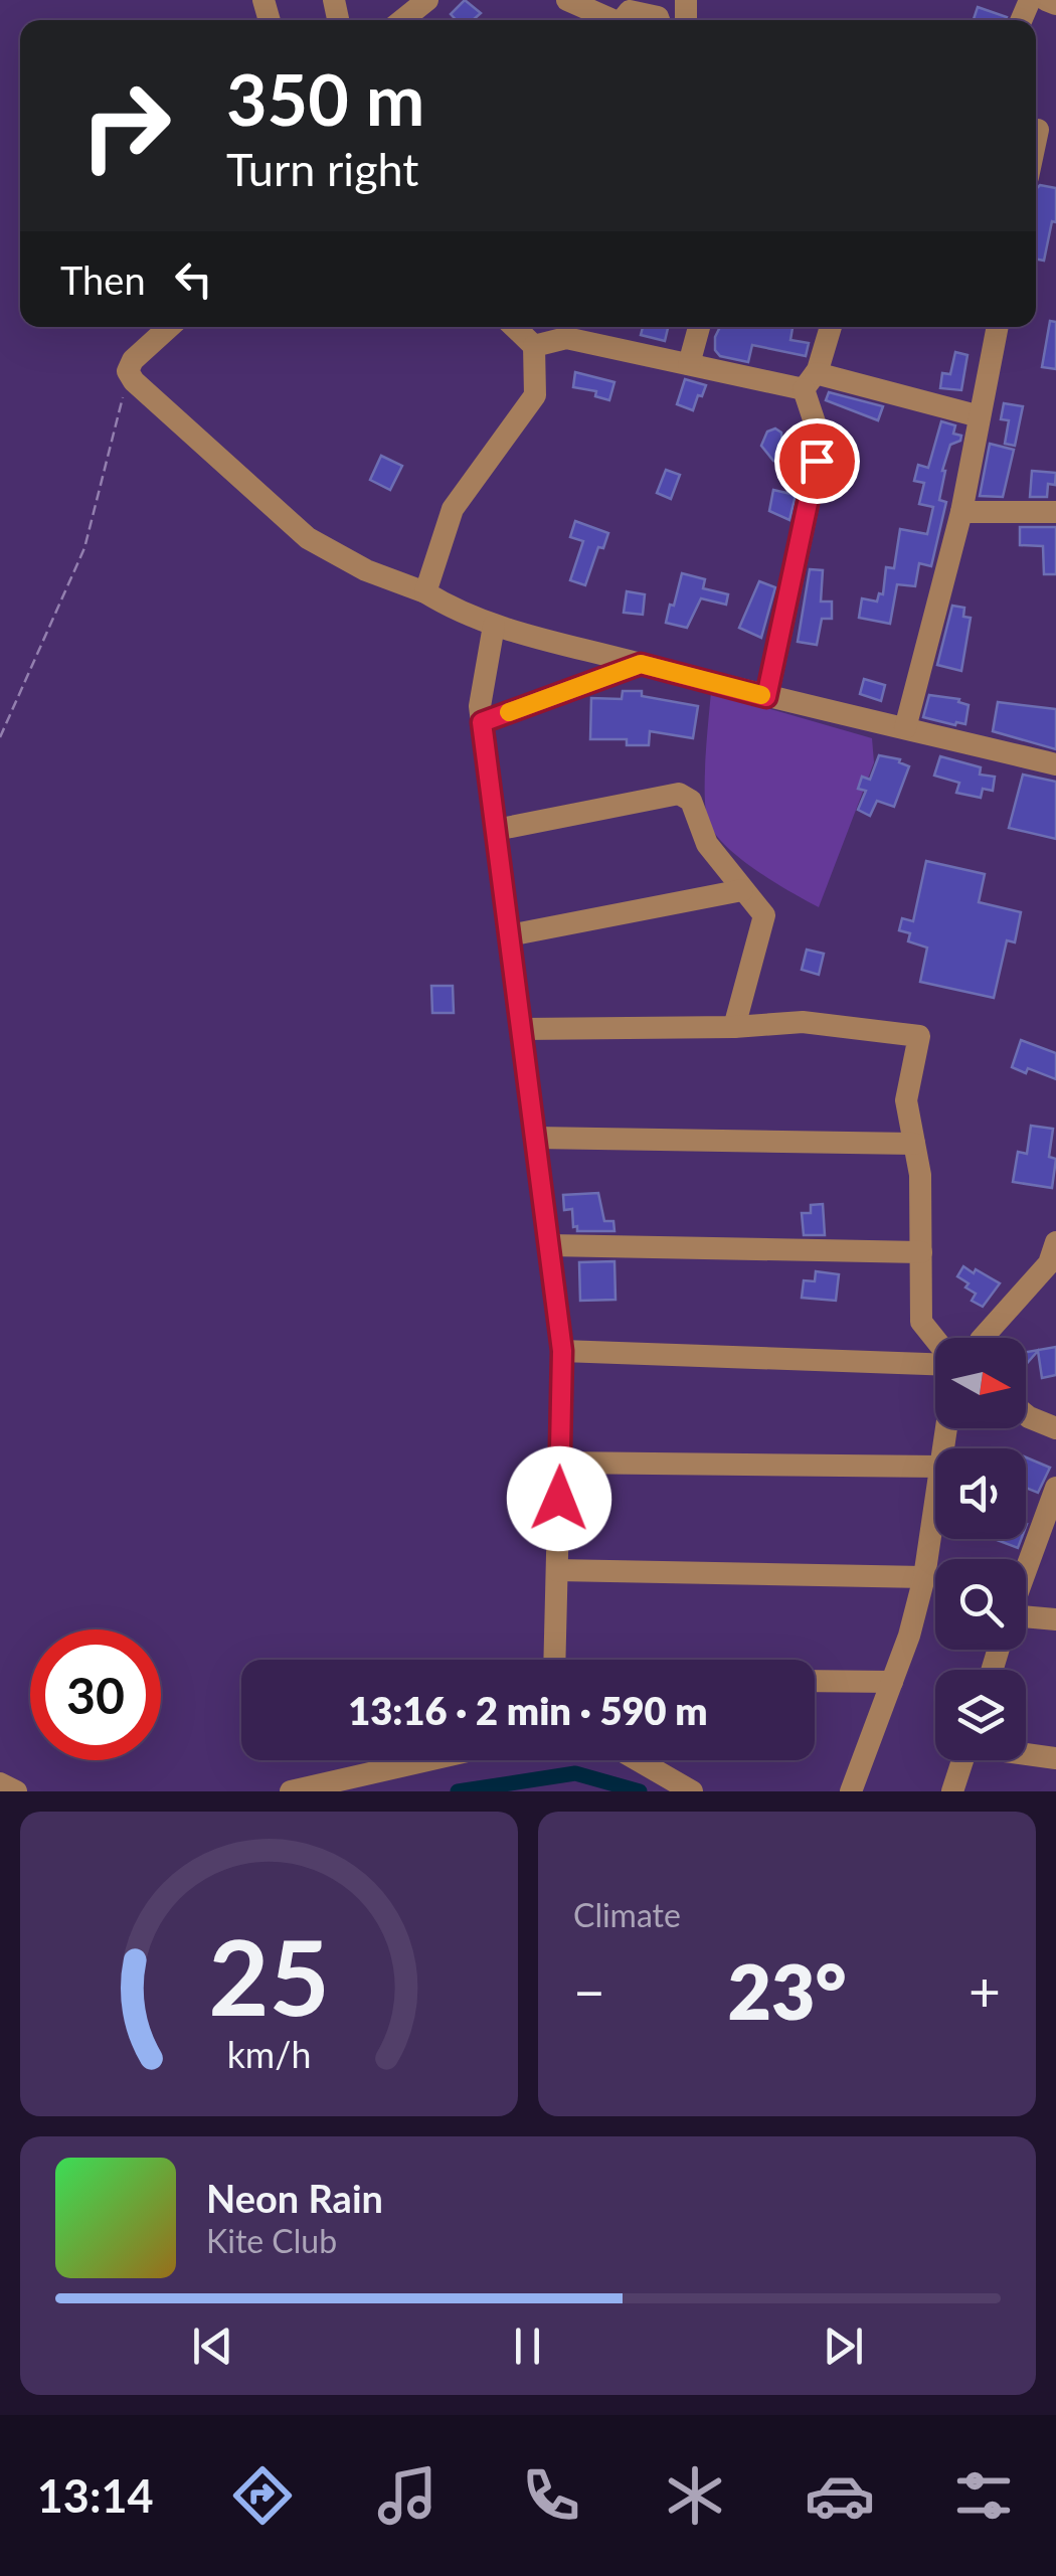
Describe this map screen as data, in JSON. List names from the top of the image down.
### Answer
{
  "north": "right",
  "page": {
    "turn": ["350 m", "Turn right"],
    "then": "Then",
    "limit": "30",
    "trip": "13:16 · 2 min · 590 m",
    "tile": "Climate",
    "heat": ["−", "23°", "+"],
    "song": ["Neon Rain", "Kite Club"],
    "tabs": "13:14",
    "gauge": ["25", "km/h"]
  }
}
